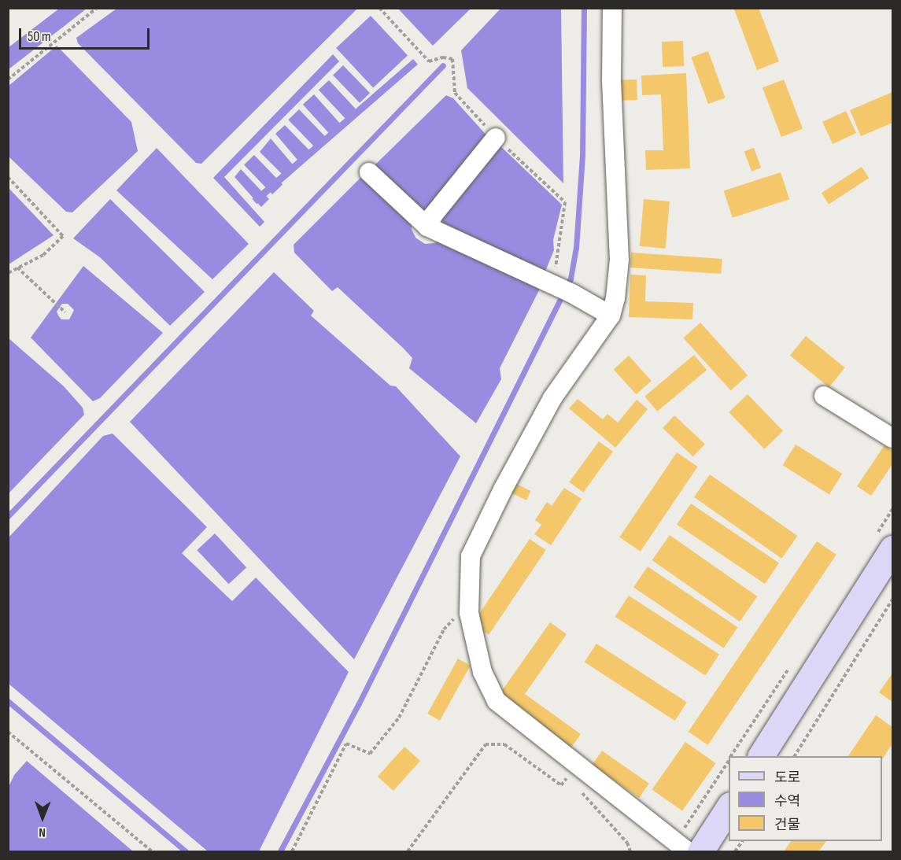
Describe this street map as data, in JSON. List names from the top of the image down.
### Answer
{
  "legend": ["도로", "수역", "건물"],
  "scale_bar": "50 m",
  "north": "bottom"
}
